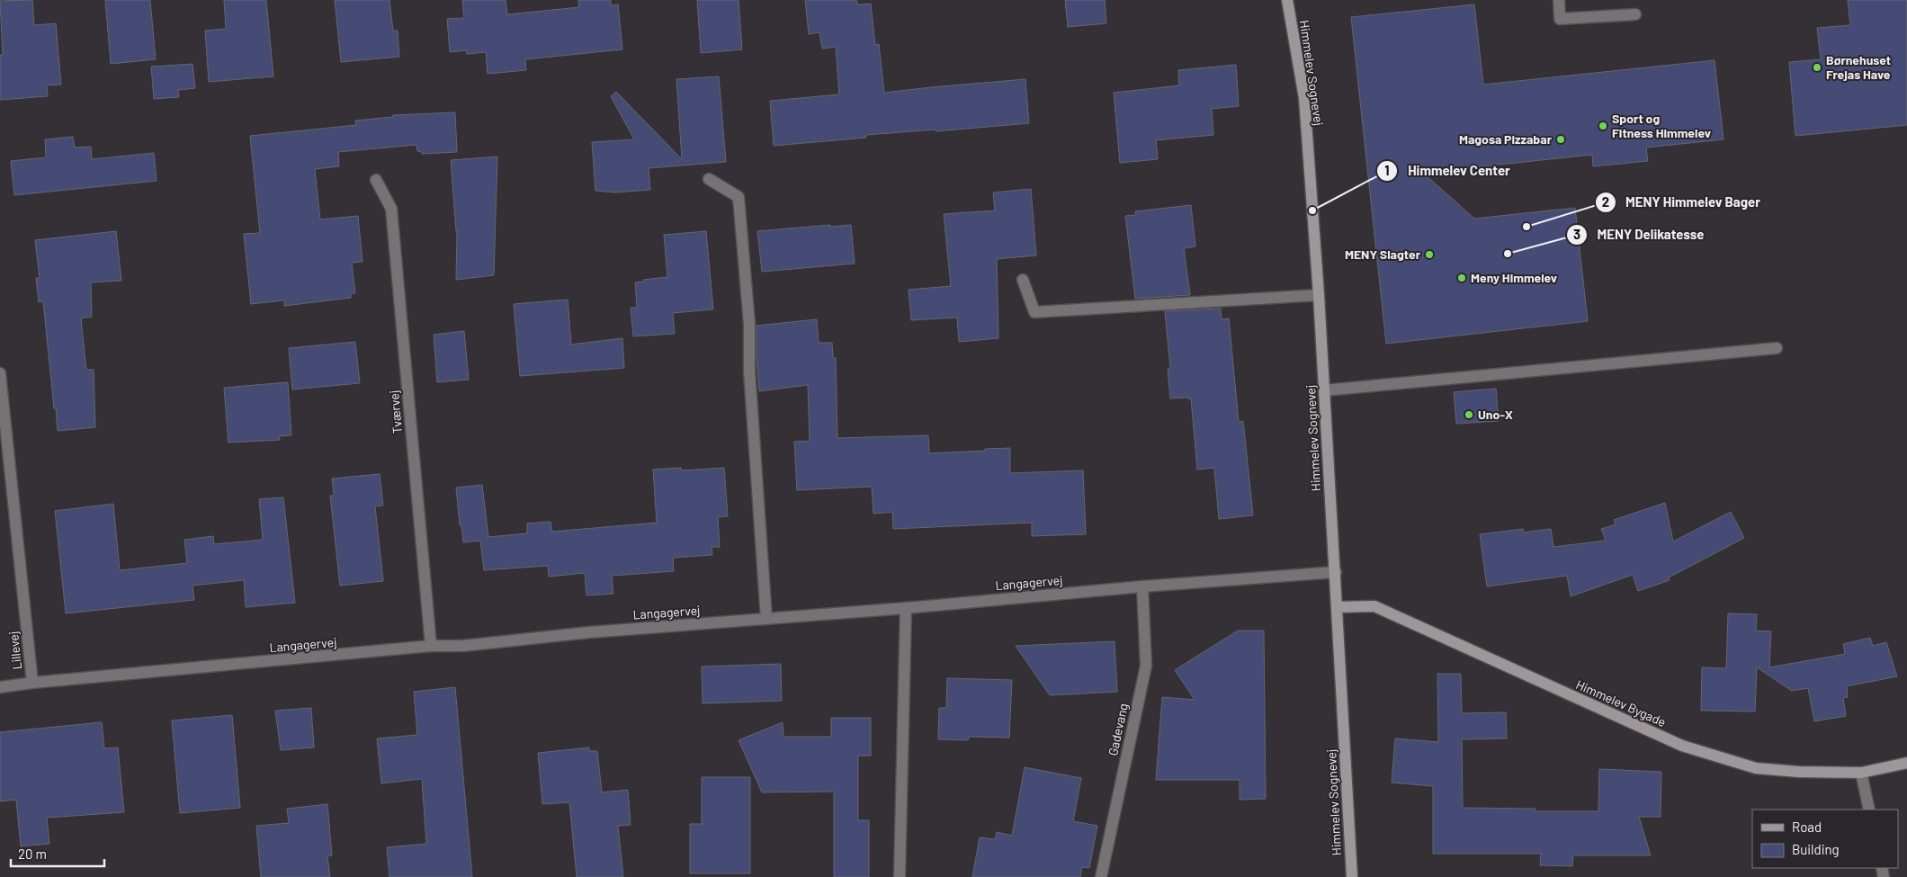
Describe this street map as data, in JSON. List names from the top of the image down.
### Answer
{
  "streets": {
    "street": [
      "Himmelev Sognevej",
      "Tværvej",
      "Langagervej",
      "Lillevej",
      "Himmelev Bygade",
      "Gadevang"
    ]
  },
  "crossings": [
    ["Himmelev Sognevej", "Langagervej"],
    ["Himmelev Sognevej", "Himmelev Bygade"],
    ["Tværvej", "Langagervej"],
    ["Langagervej", "Lillevej"],
    ["Langagervej", "Gadevang"]
  ],
  "places": [
    "Børnehuset Frejas Have",
    "Sport og Fitness Himmelev",
    "Magosa Pizzabar",
    "Himmelev Center",
    "MENY Himmelev Bager",
    "MENY Delikatesse",
    "MENY Slagter",
    "Meny Himmelev",
    "Uno-X"
  ],
  "legend": ["Road", "Building"],
  "scale_bar": "20 m"
}
